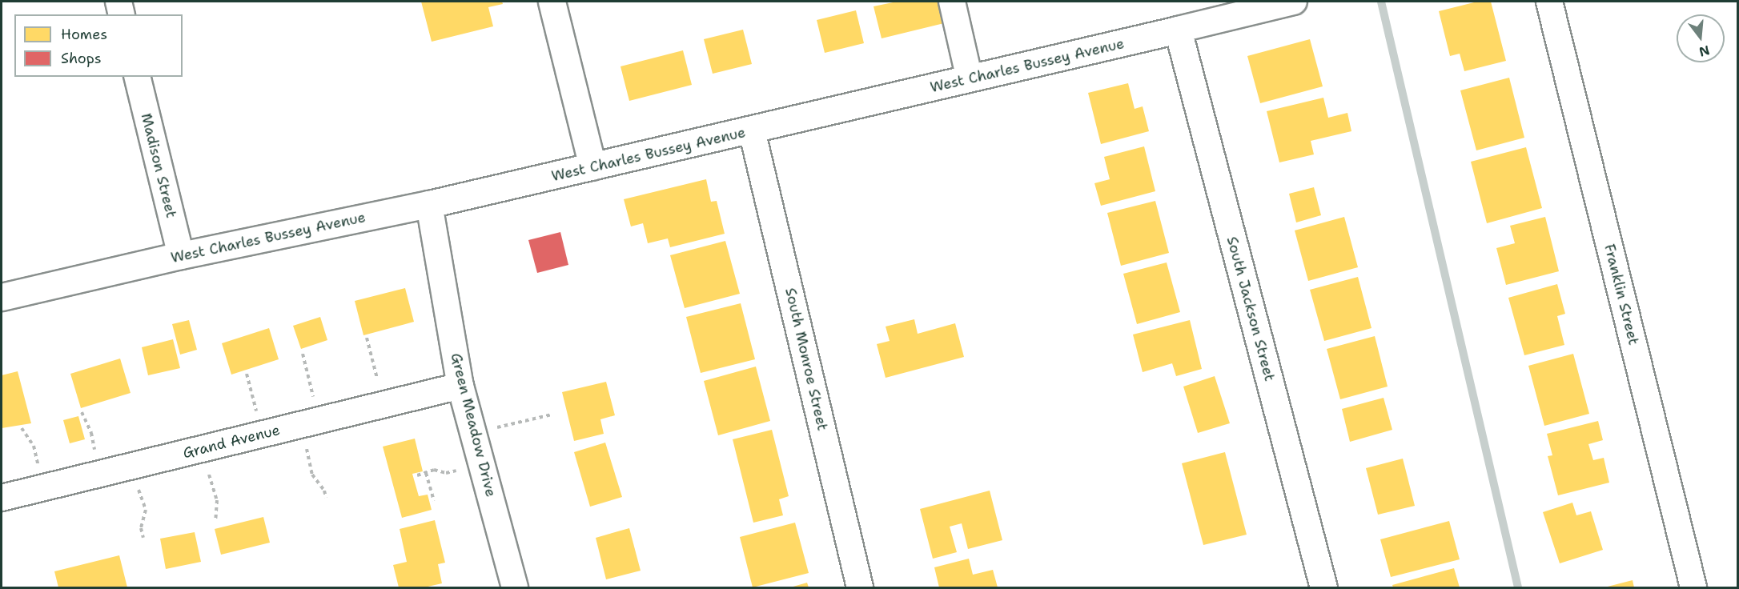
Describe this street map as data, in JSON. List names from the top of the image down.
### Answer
{
  "streets": {
    "street": [
      "West Charles Bussey Avenue",
      "Madison Street",
      "Franklin Street",
      "South Jackson Street",
      "South Monroe Street",
      "Green Meadow Drive",
      "Grand Avenue"
    ]
  },
  "crossings": [
    ["West Charles Bussey Avenue", "Madison Street"],
    ["West Charles Bussey Avenue", "South Jackson Street"],
    ["West Charles Bussey Avenue", "South Monroe Street"],
    ["West Charles Bussey Avenue", "Green Meadow Drive"],
    ["Green Meadow Drive", "Grand Avenue"]
  ],
  "legend": ["Homes", "Shops"],
  "north": "bottom"
}
